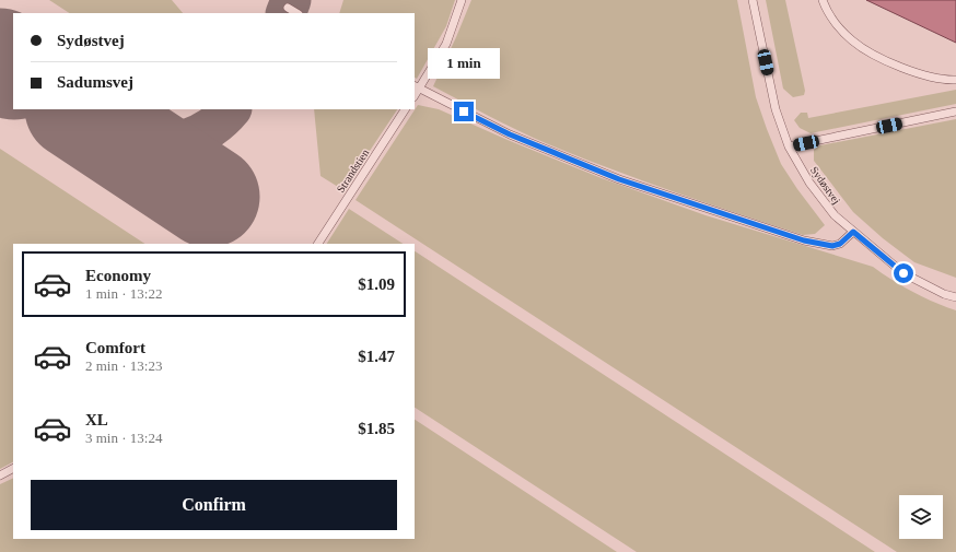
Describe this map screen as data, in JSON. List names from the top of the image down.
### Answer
{
  "streets": {
    "lane": ["Strandstien", "Sydøstvej"]
  },
  "page": {
    "banner": ["Sydøstvej", "Sadumsvej"],
    "bubble": "1 min",
    "list": [
      {
        "name": "Economy",
        "note": "1 min · 13:22",
        "value": "$1.09"
      },
      {
        "name": "Comfort",
        "note": "2 min · 13:23",
        "value": "$1.47"
      },
      {
        "name": "XL",
        "note": "3 min · 13:24",
        "value": "$1.85"
      }
    ],
    "buttons": "Confirm"
  }
}
